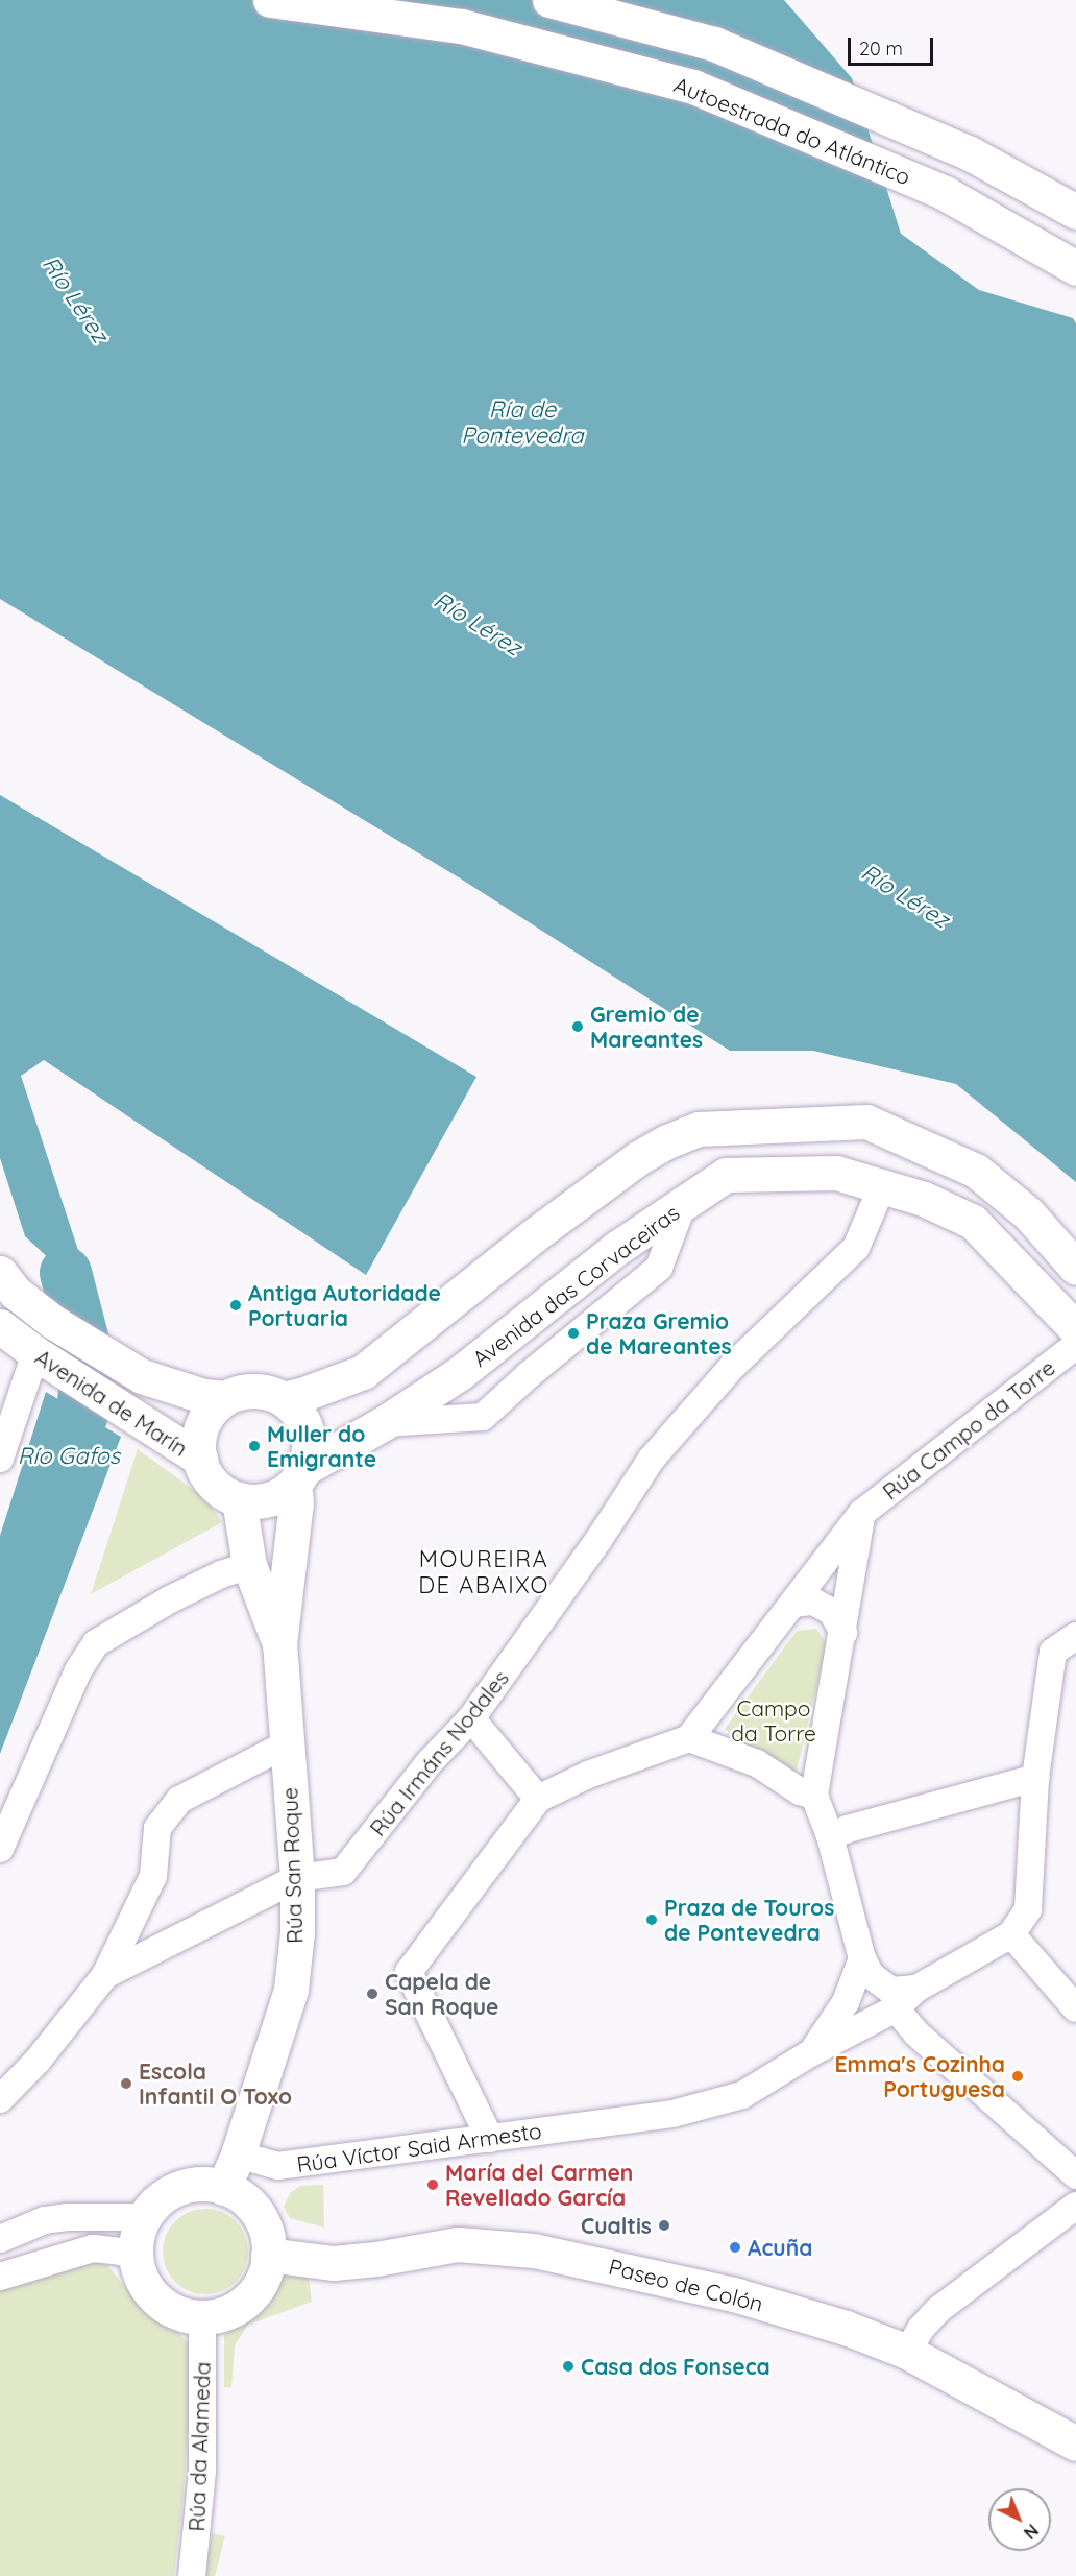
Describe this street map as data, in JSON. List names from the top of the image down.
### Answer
{
  "streets": {
    "main road": [
      "Autoestrada do Atlántico",
      "Avenida das Corvaceiras",
      "Avenida de Marín",
      "Rúa San Roque",
      "Paseo de Colón"
    ],
    "street": [
      "Rúa Campo da Torre",
      "Rúa Irmáns Nodales",
      "Rúa Víctor Said Armesto",
      "Rúa da Alameda"
    ]
  },
  "crossings": [
    ["Avenida das Corvaceiras", "Avenida de Marín"],
    ["Avenida das Corvaceiras", "Rúa Irmáns Nodales"],
    ["Avenida das Corvaceiras", "Rúa San Roque"],
    ["Avenida de Marín", "Rúa San Roque"],
    ["Rúa Irmáns Nodales", "Rúa San Roque"],
    ["Rúa San Roque", "Rúa Víctor Said Armesto"],
    ["Rúa San Roque", "Paseo de Colón"],
    ["Rúa San Roque", "Rúa da Alameda"],
    ["Paseo de Colón", "Rúa da Alameda"]
  ],
  "districts": ["MOUREIRA DE ABAIXO"],
  "water": ["Río Lérez", "Ría de Pontevedra", "Río Gafos"],
  "parks": ["Campo da Torre"],
  "places": [
    "Gremio de Mareantes",
    "Antiga Autoridade Portuaria",
    "Praza Gremio de Mareantes",
    "Muller do Emigrante",
    "Praza de Touros de Pontevedra",
    "Capela de San Roque",
    "Emma's Cozinha Portuguesa",
    "Escola Infantil O Toxo",
    "María del Carmen Revellado García",
    "Cualtis",
    "Acuña",
    "Casa dos Fonseca"
  ],
  "scale_bar": "20 m",
  "north": "bottom right"
}
